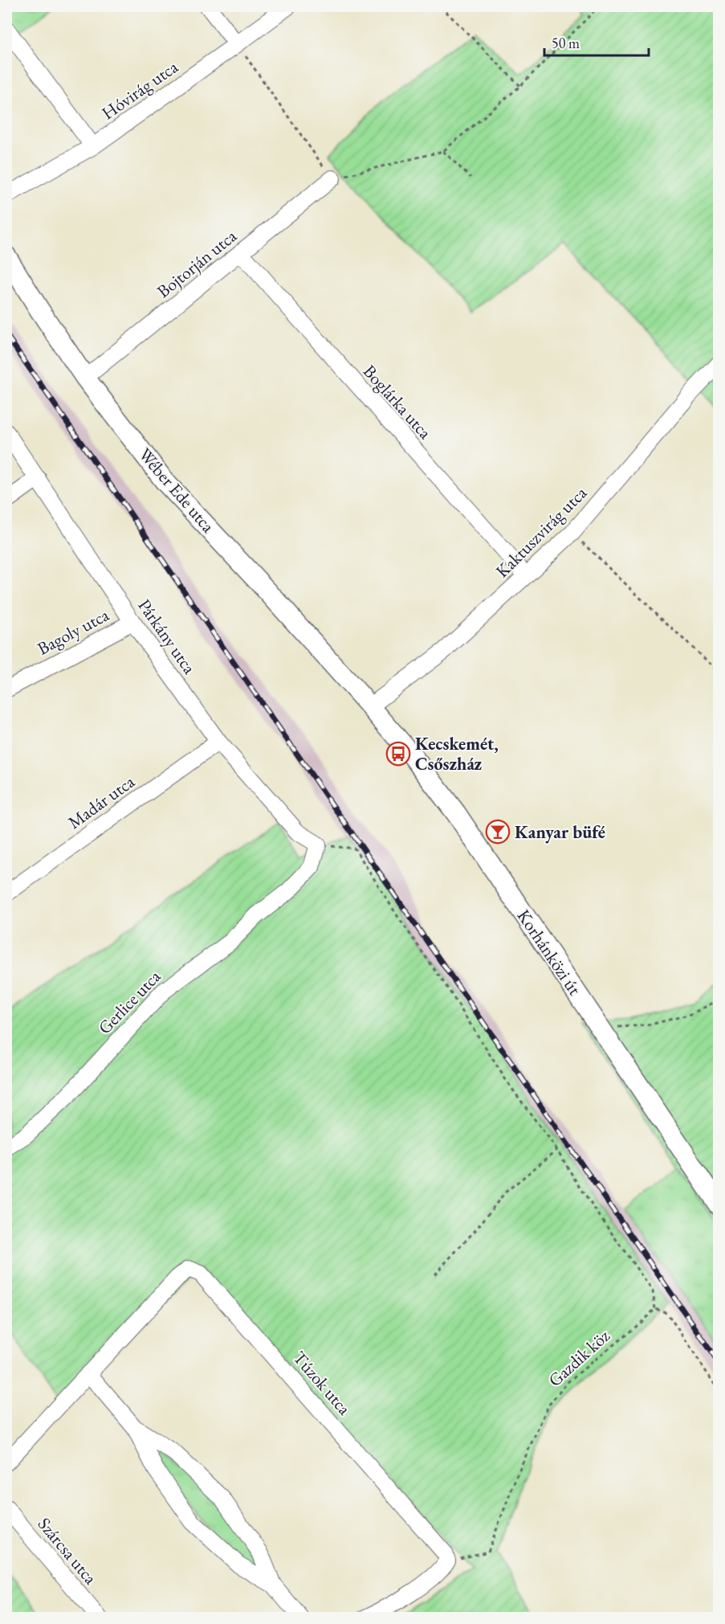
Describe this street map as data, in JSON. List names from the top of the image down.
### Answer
{
  "streets": {
    "street": [
      "Hóvirág utca",
      "Bojtorján utca",
      "Boglárka utca",
      "Wéber Ede utca",
      "Kaktuszvirág utca",
      "Bagoly utca",
      "Párkány utca",
      "Madár utca",
      "Korhánközi út",
      "Gerlice utca",
      "Túzok utca",
      "Szárcsa utca"
    ],
    "path": ["Gazdik köz"]
  },
  "crossings": [
    ["Bojtorján utca", "Boglárka utca"],
    ["Bojtorján utca", "Wéber Ede utca"],
    ["Boglárka utca", "Kaktuszvirág utca"],
    ["Wéber Ede utca", "Kaktuszvirág utca"],
    ["Wéber Ede utca", "Korhánközi út"],
    ["Kaktuszvirág utca", "Korhánközi út"],
    ["Bagoly utca", "Párkány utca"],
    ["Párkány utca", "Madár utca"],
    ["Párkány utca", "Gerlice utca"],
    ["Gazdik köz", "Túzok utca"]
  ],
  "places": {
    "bus stop": ["Kecskemét, Csőszház"],
    "bar": ["Kanyar büfé"]
  },
  "scale_bar": "50 m"
}
